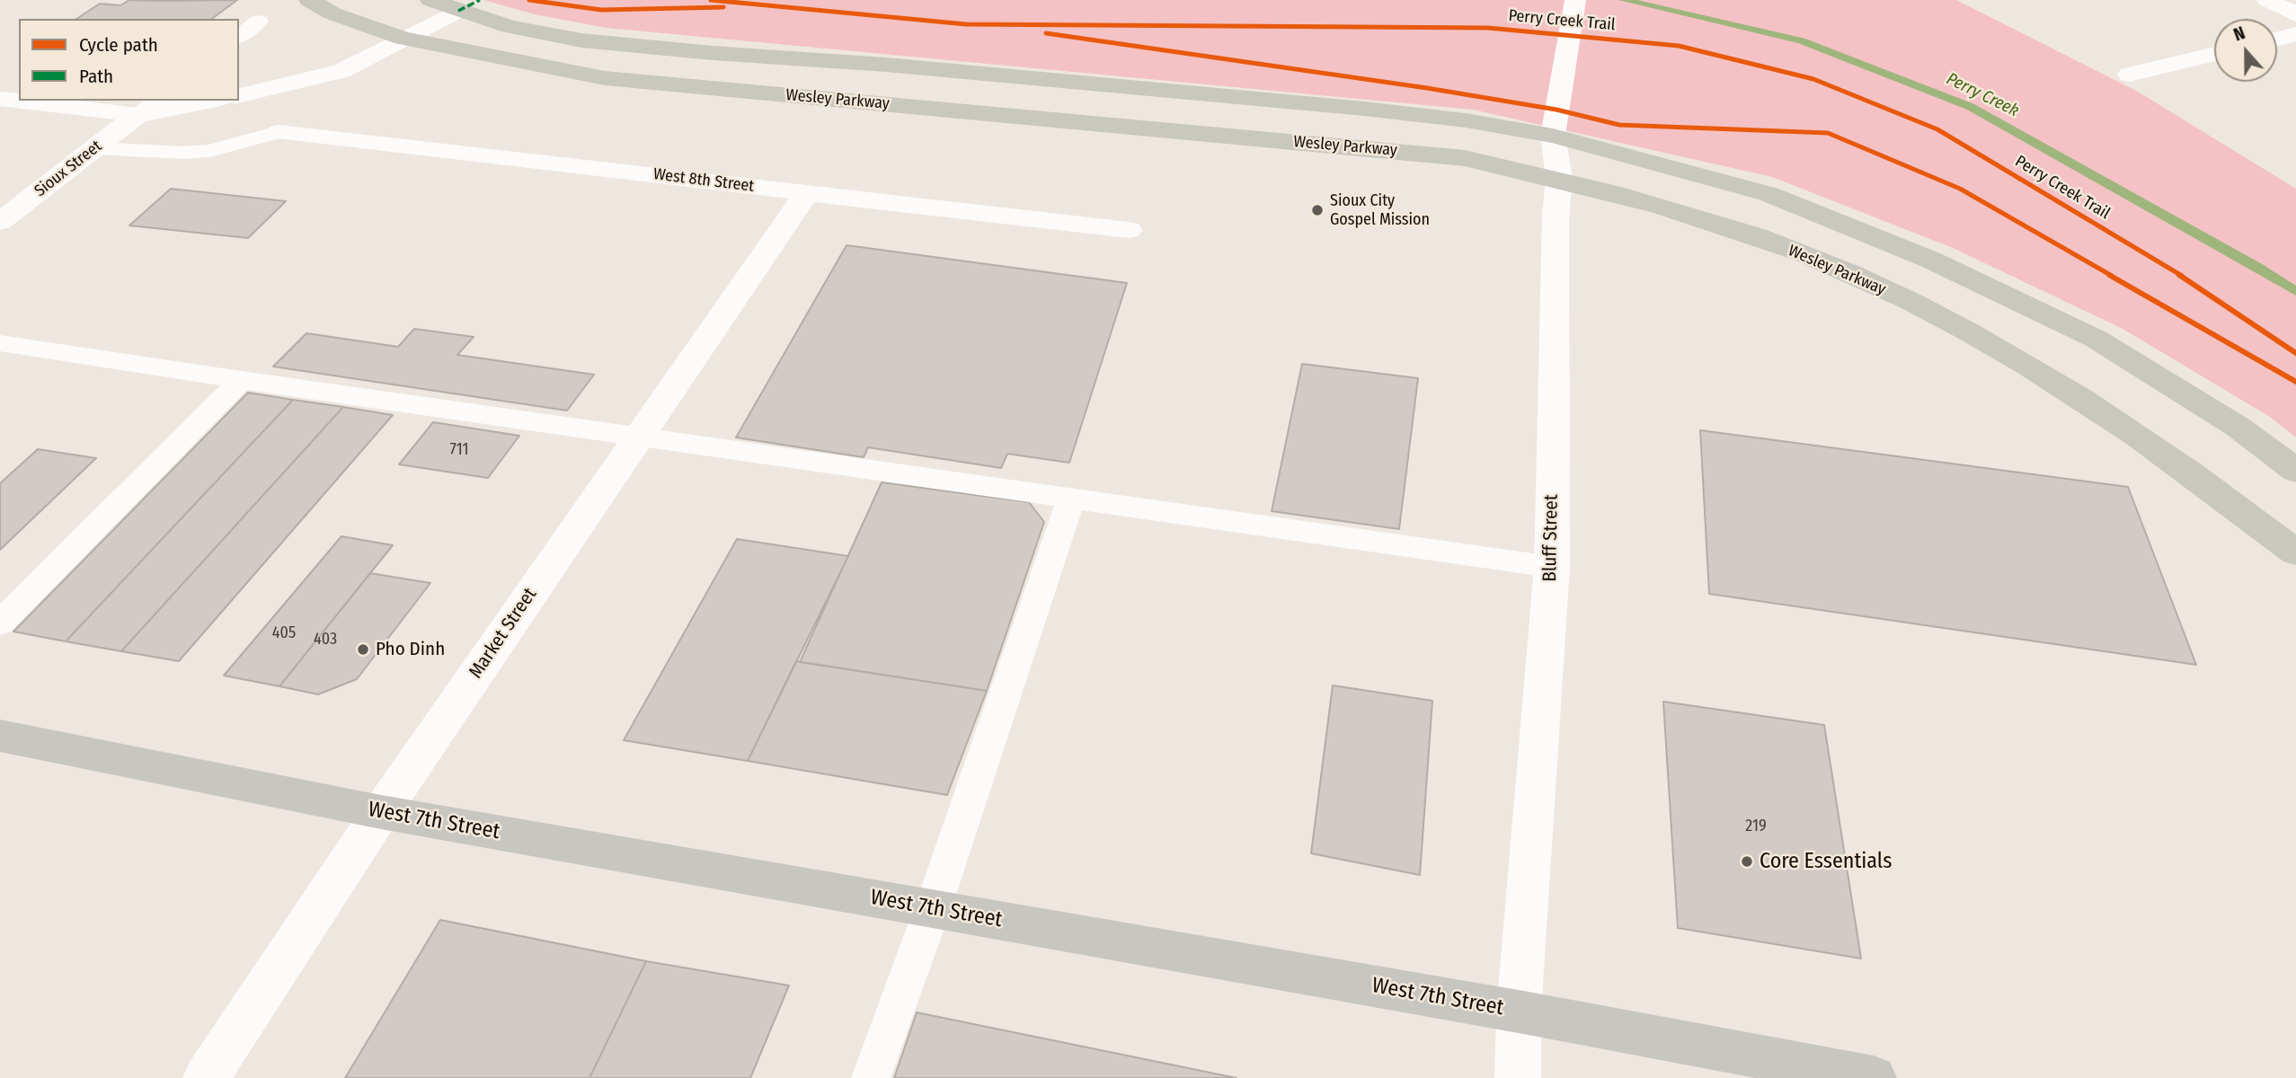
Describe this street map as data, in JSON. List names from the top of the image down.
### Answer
{
  "streets": {
    "main road": ["Wesley Parkway", "West 7th Street"],
    "street": [
      "Sioux Street",
      "West 8th Street",
      "Bluff Street",
      "Market Street"
    ],
    "cycle path": ["Perry Creek Trail"]
  },
  "crossings": [
    ["Wesley Parkway", "Bluff Street"],
    ["West 8th Street", "Market Street"],
    ["Bluff Street", "West 7th Street"],
    ["Market Street", "West 7th Street"]
  ],
  "water": ["Perry Creek"],
  "places": ["Sioux City Gospel Mission", "Pho Dinh", "Core Essentials"],
  "house_numbers": [
    "711",
    "405",
    "403",
    "219"
  ],
  "legend": ["Cycle path", "Path"],
  "north": "top"
}
